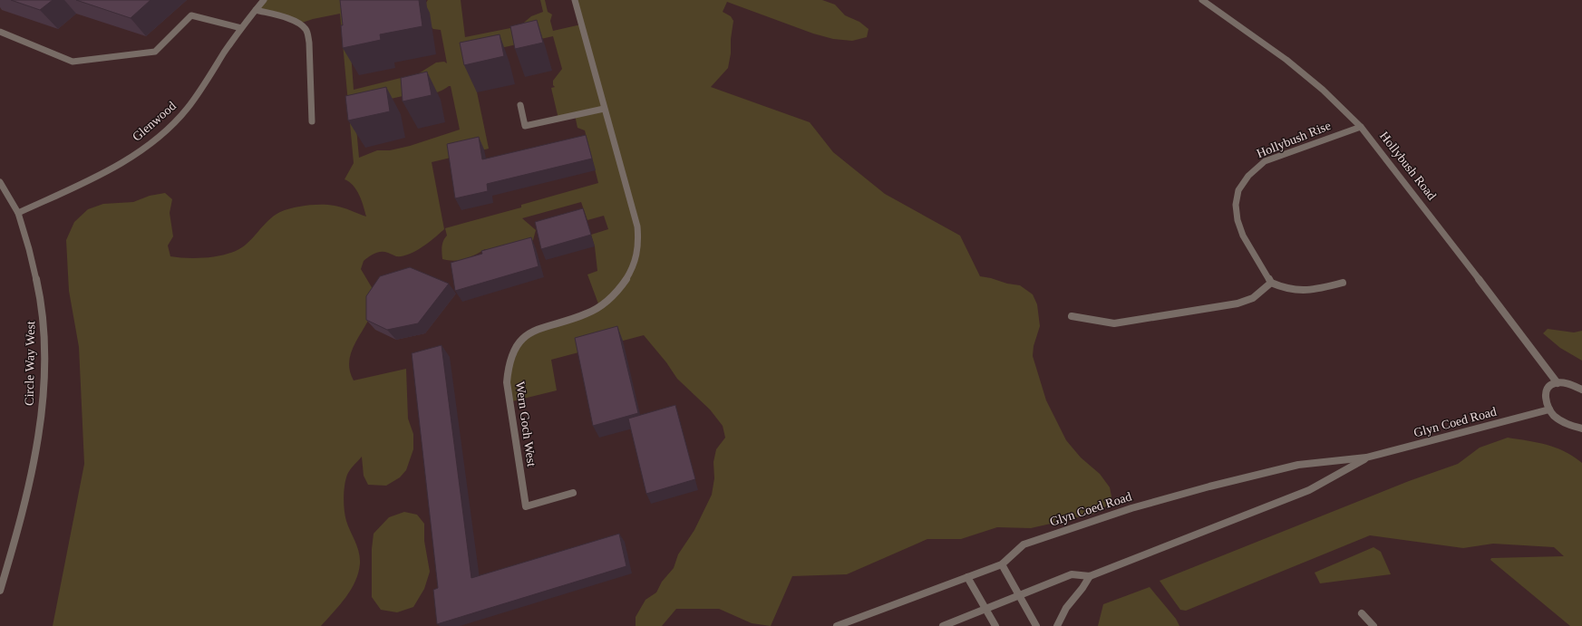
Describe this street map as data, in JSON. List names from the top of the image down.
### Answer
{
  "streets": {
    "street": [
      "Glenwood",
      "Hollybush Rise",
      "Hollybush Road",
      "Circle Way West",
      "Glyn Coed Road",
      "Wern Goch West"
    ]
  },
  "crossings": [
    ["Glenwood", "Circle Way West"],
    ["Hollybush Rise", "Hollybush Road"]
  ]
}
